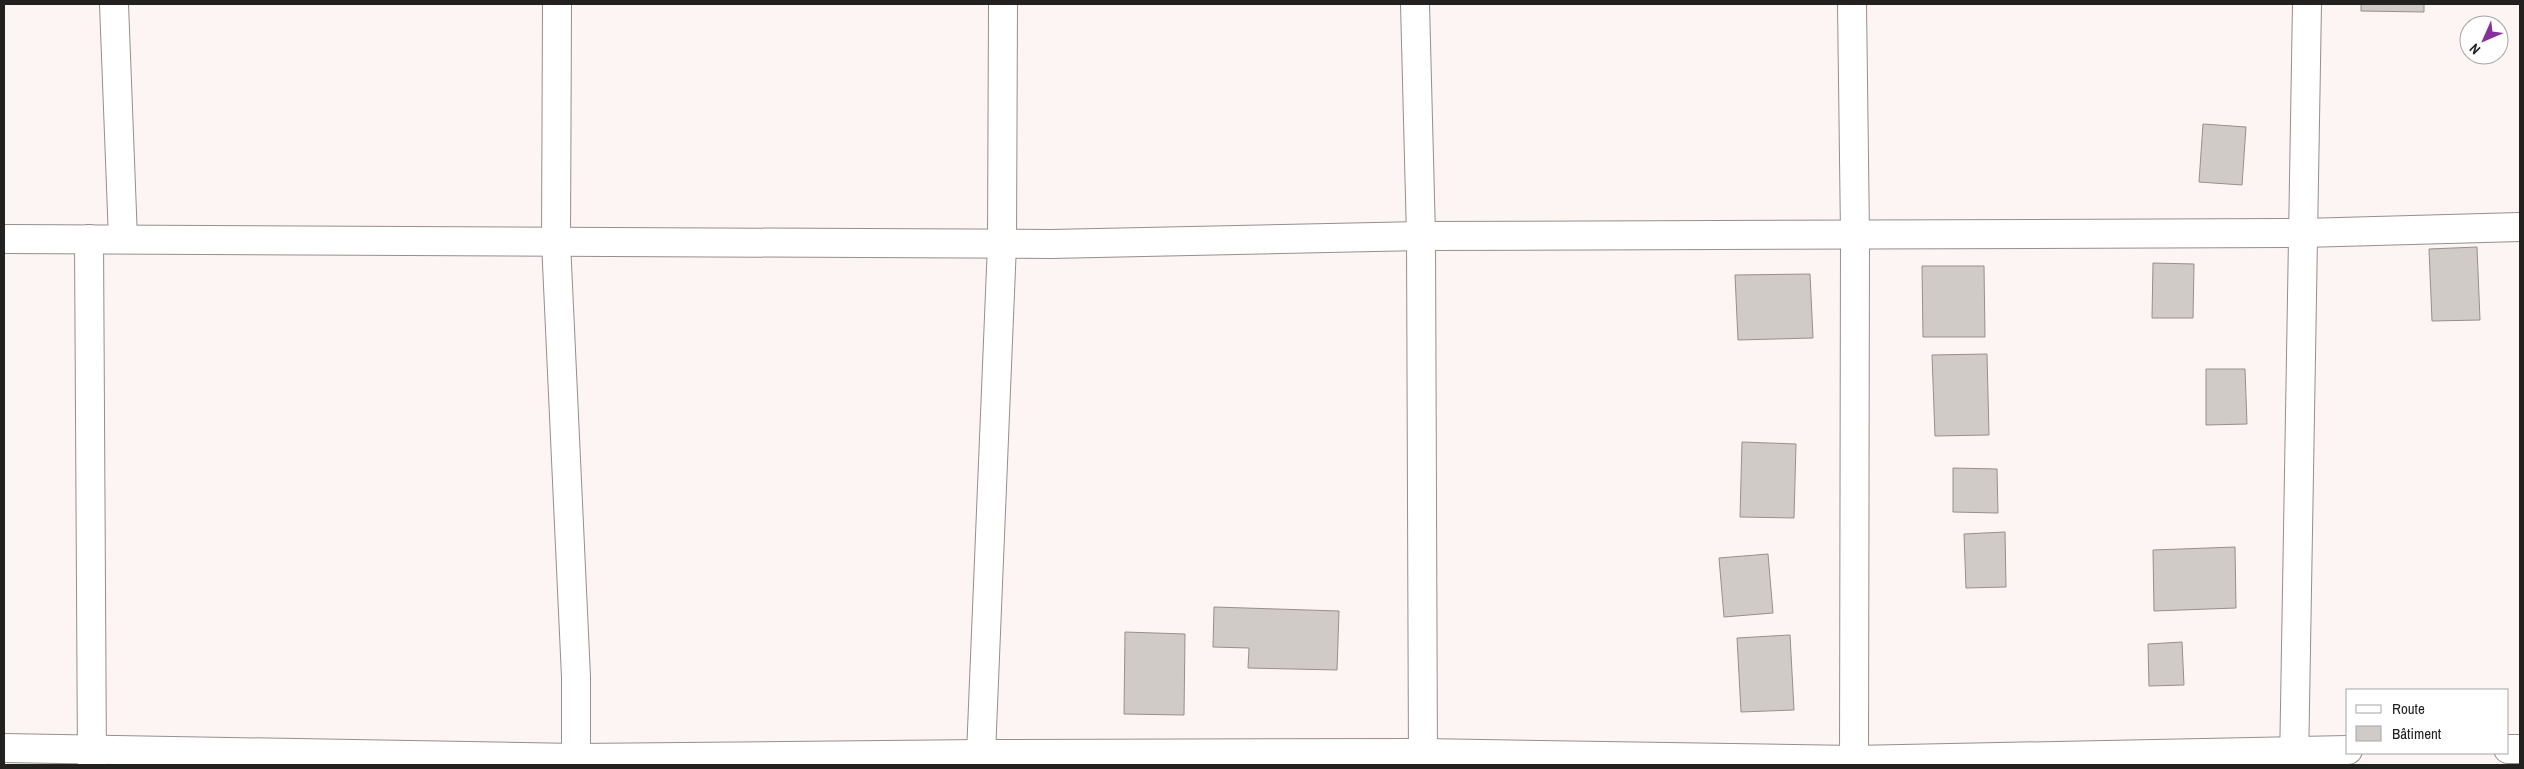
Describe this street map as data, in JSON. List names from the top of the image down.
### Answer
{
  "legend": ["Route", "Bâtiment"],
  "north": "bottom left"
}
